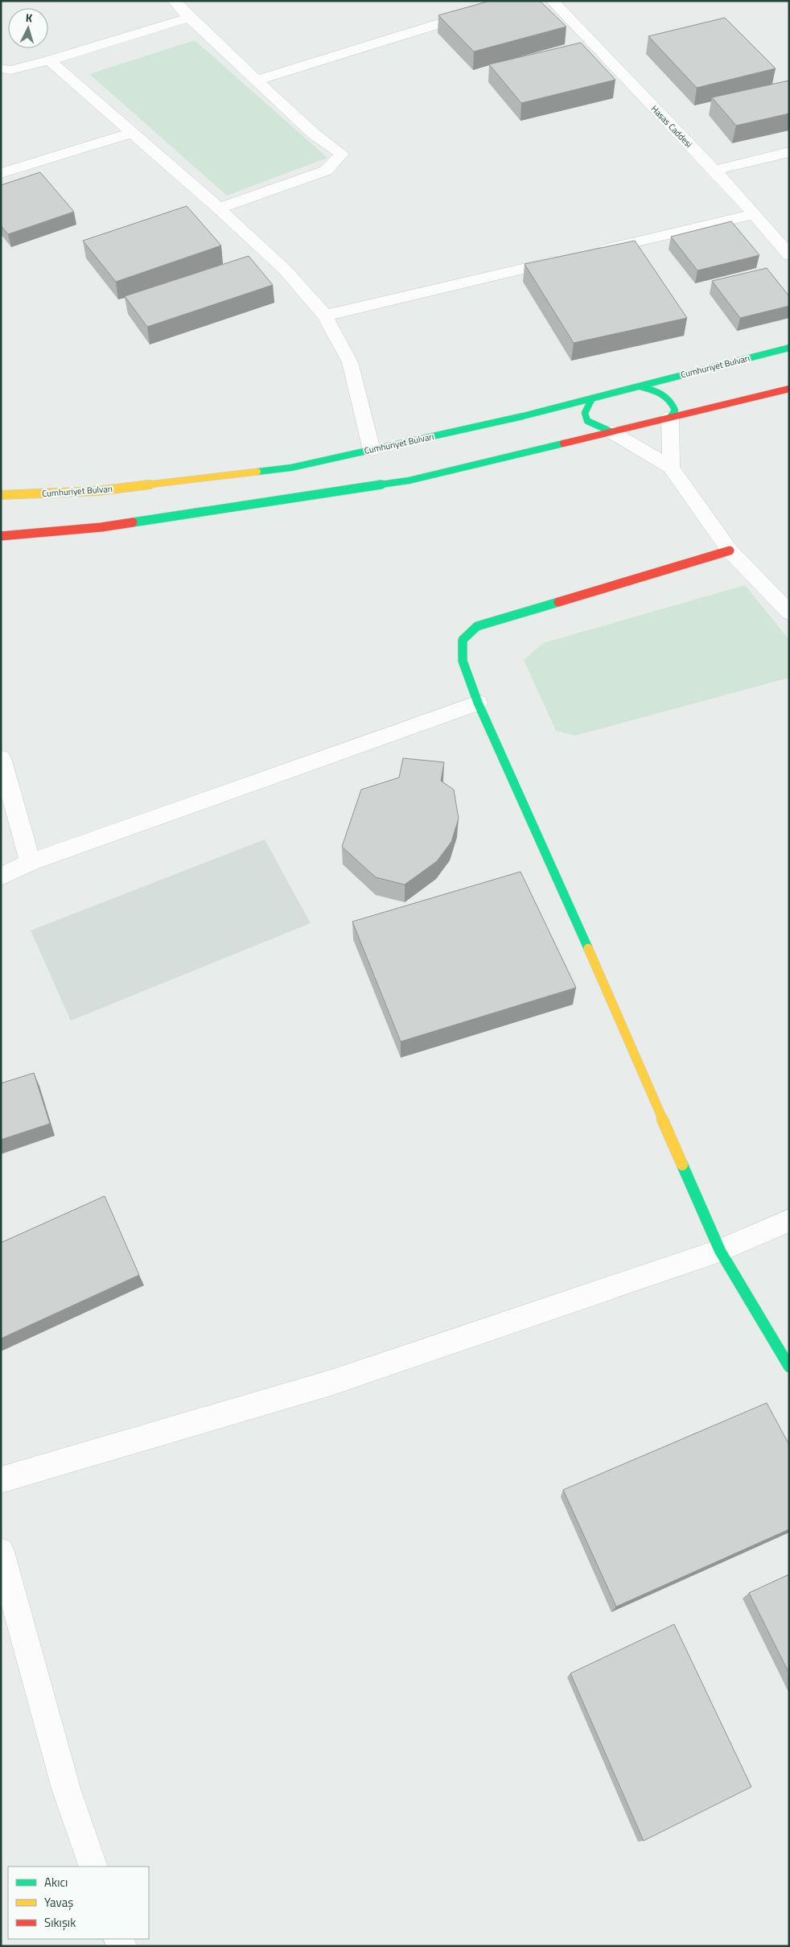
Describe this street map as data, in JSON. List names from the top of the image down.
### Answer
{
  "streets": {
    "main road": ["Cumhuriyet Bulvarı"],
    "street": ["Hasas Caddesi"]
  },
  "legend": ["Akıcı", "Yavaş", "Sıkışık"],
  "north": "top"
}
